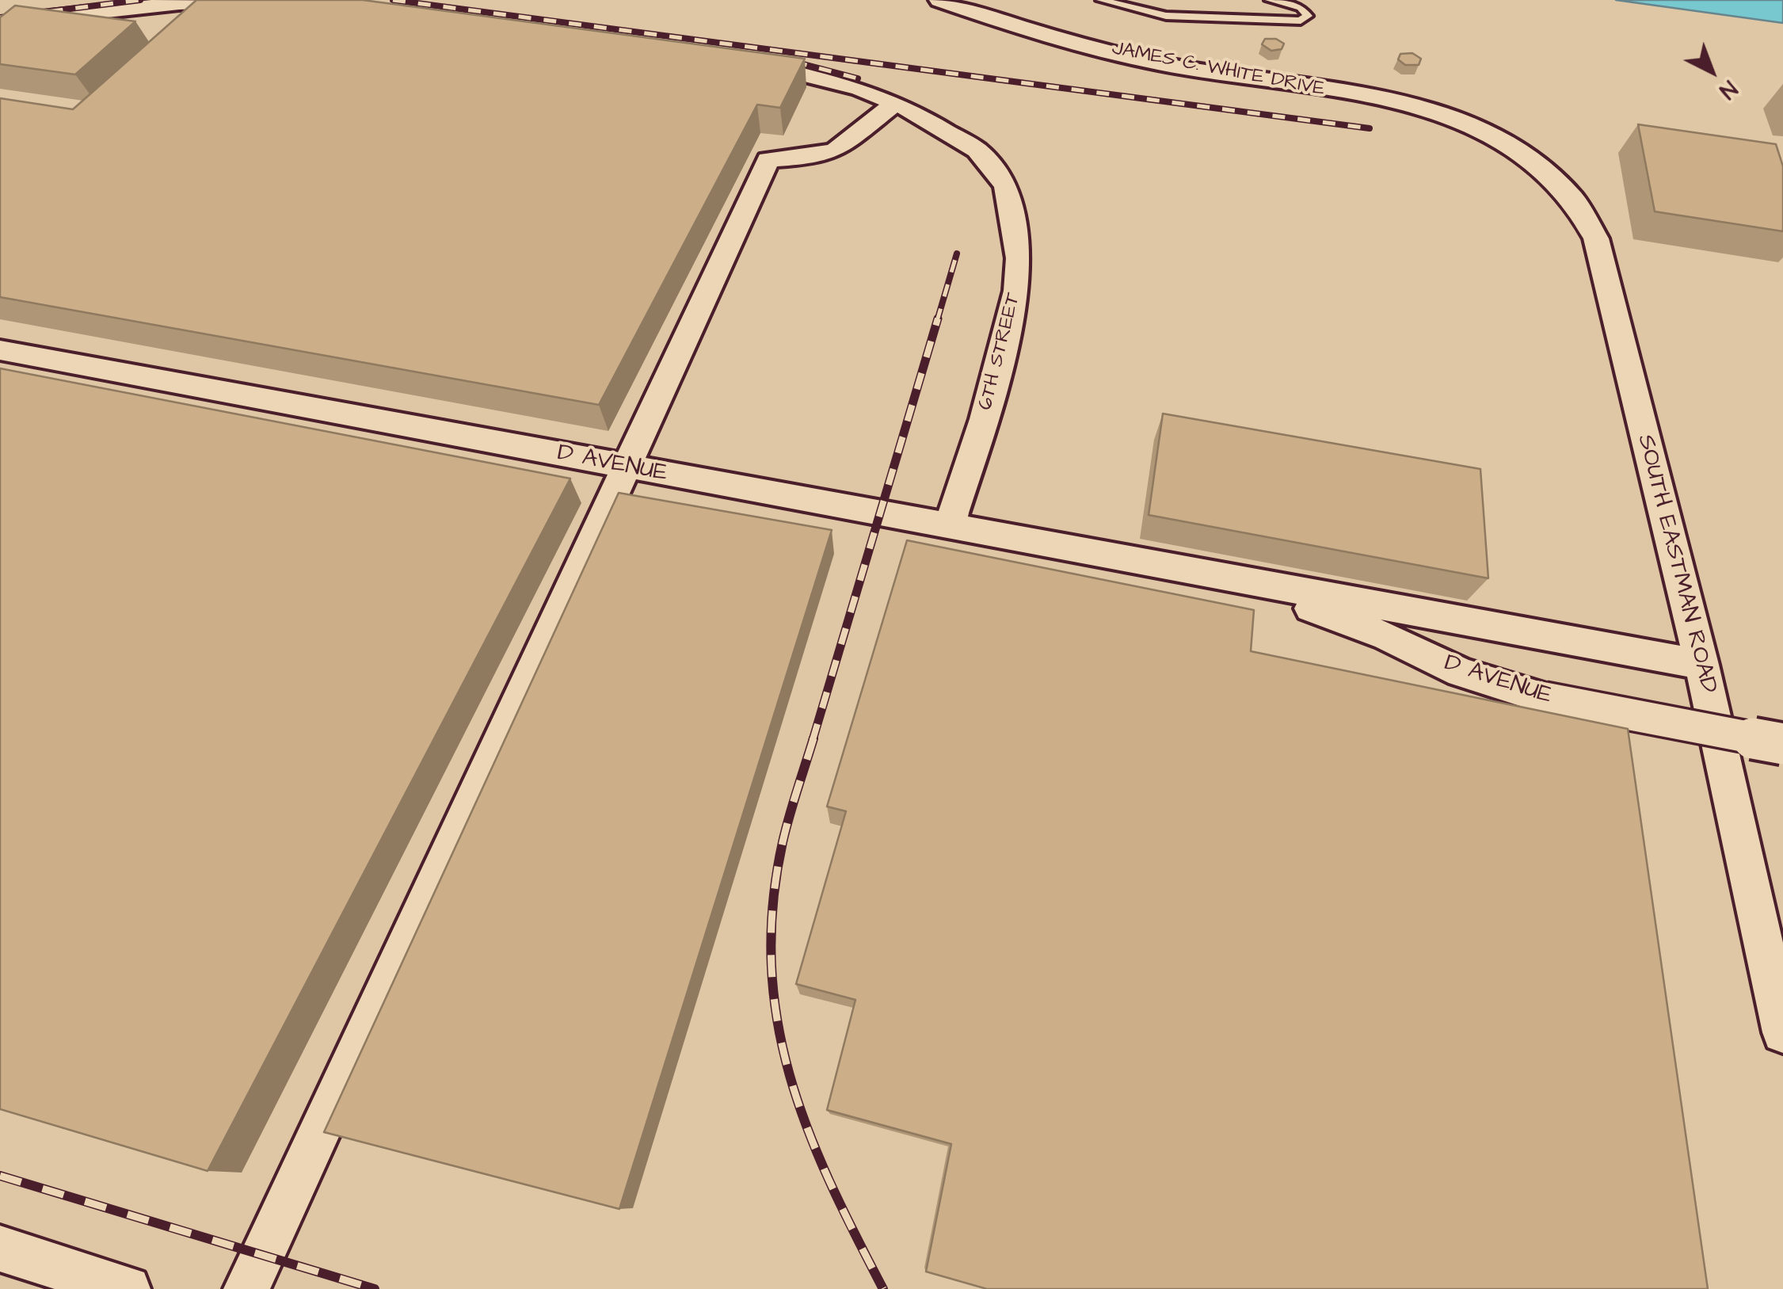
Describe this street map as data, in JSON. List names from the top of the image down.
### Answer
{
  "streets": {
    "street": [
      "JAMES C. WHITE DRIVE",
      "6TH STREET",
      "D AVENUE",
      "SOUTH EASTMAN ROAD"
    ]
  },
  "crossings": [
    ["JAMES C. WHITE DRIVE", "SOUTH EASTMAN ROAD"],
    ["6TH STREET", "D AVENUE"],
    ["D AVENUE", "SOUTH EASTMAN ROAD"]
  ],
  "north": "bottom right"
}
